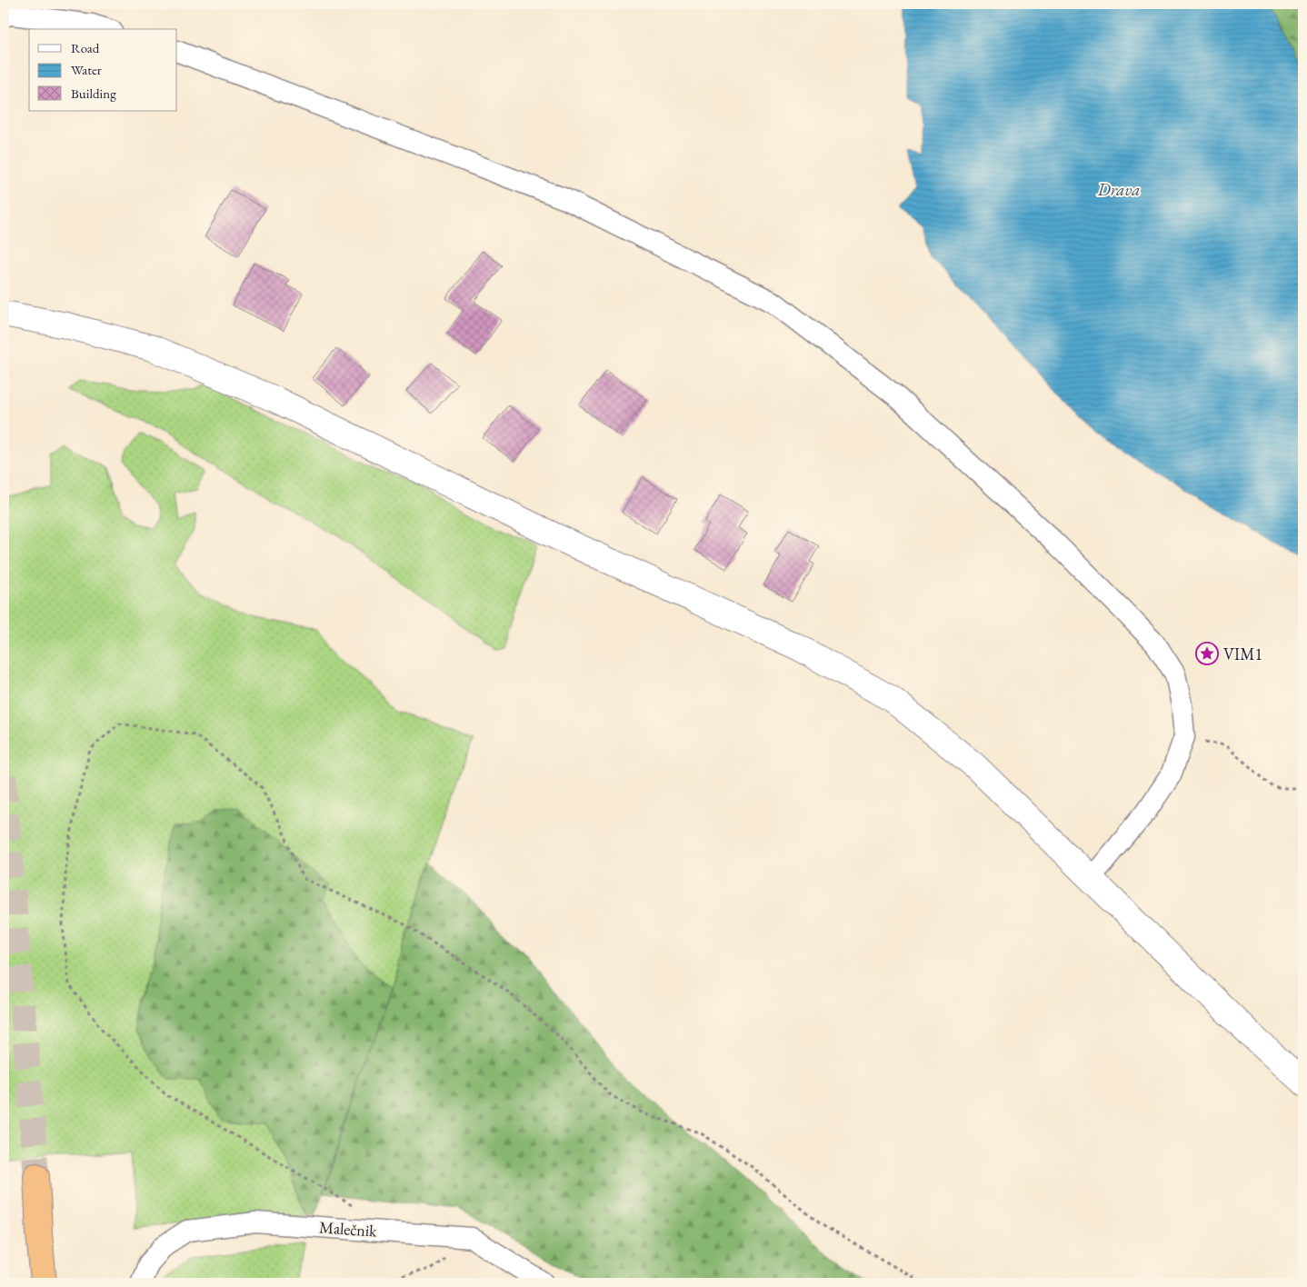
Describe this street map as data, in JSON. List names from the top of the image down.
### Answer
{
  "streets": {
    "street": ["Malečnik"]
  },
  "water": ["Drava"],
  "places": {
    "place": ["VIM1"]
  },
  "legend": ["Road", "Water", "Building"]
}
